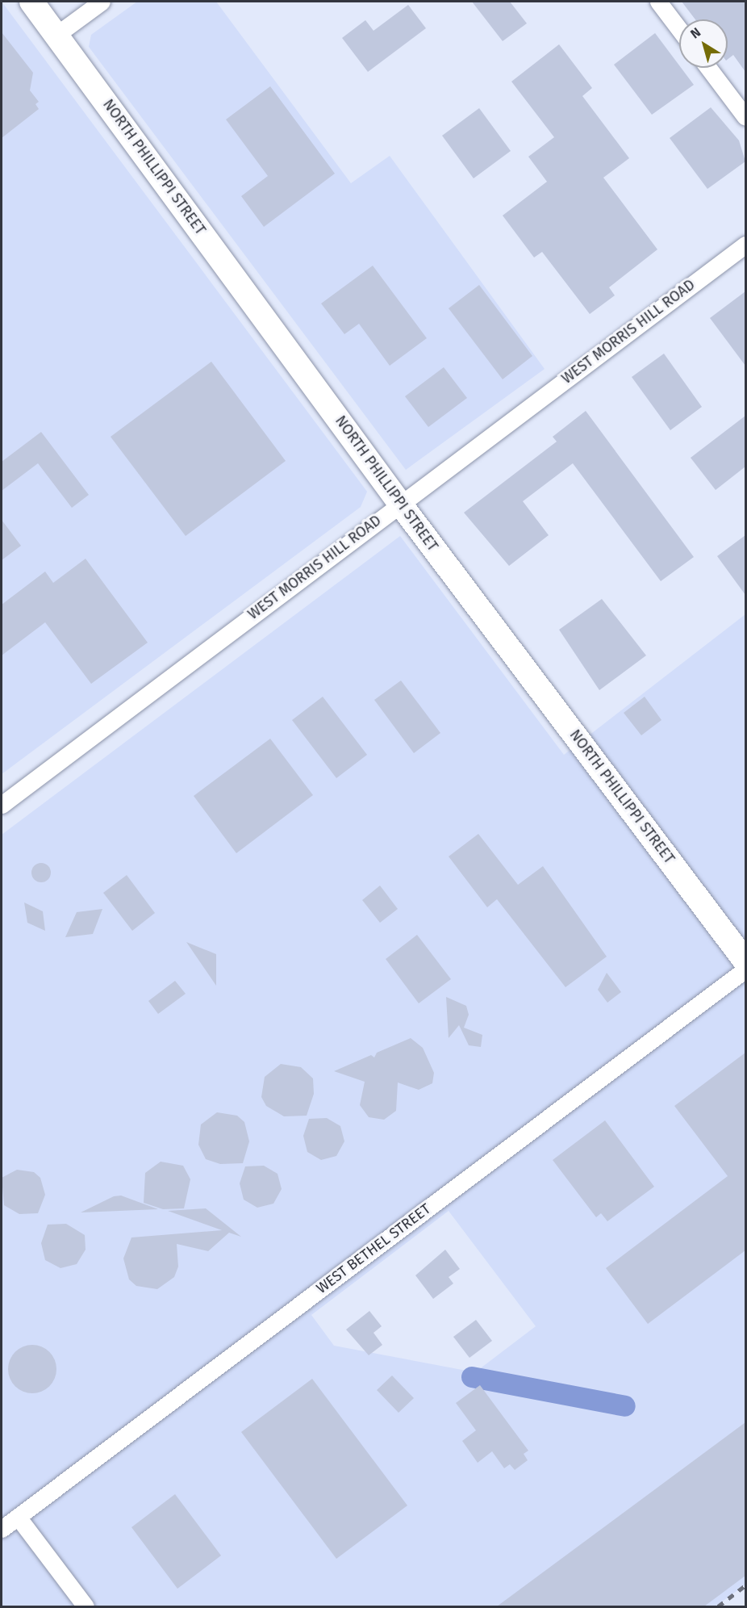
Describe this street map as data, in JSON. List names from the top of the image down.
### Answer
{
  "streets": {
    "street": ["NORTH PHILLIPPI STREET", "WEST MORRIS HILL ROAD", "WEST BETHEL STREET"]
  },
  "crossings": [
    ["NORTH PHILLIPPI STREET", "WEST MORRIS HILL ROAD"]
  ],
  "north": "top left"
}
